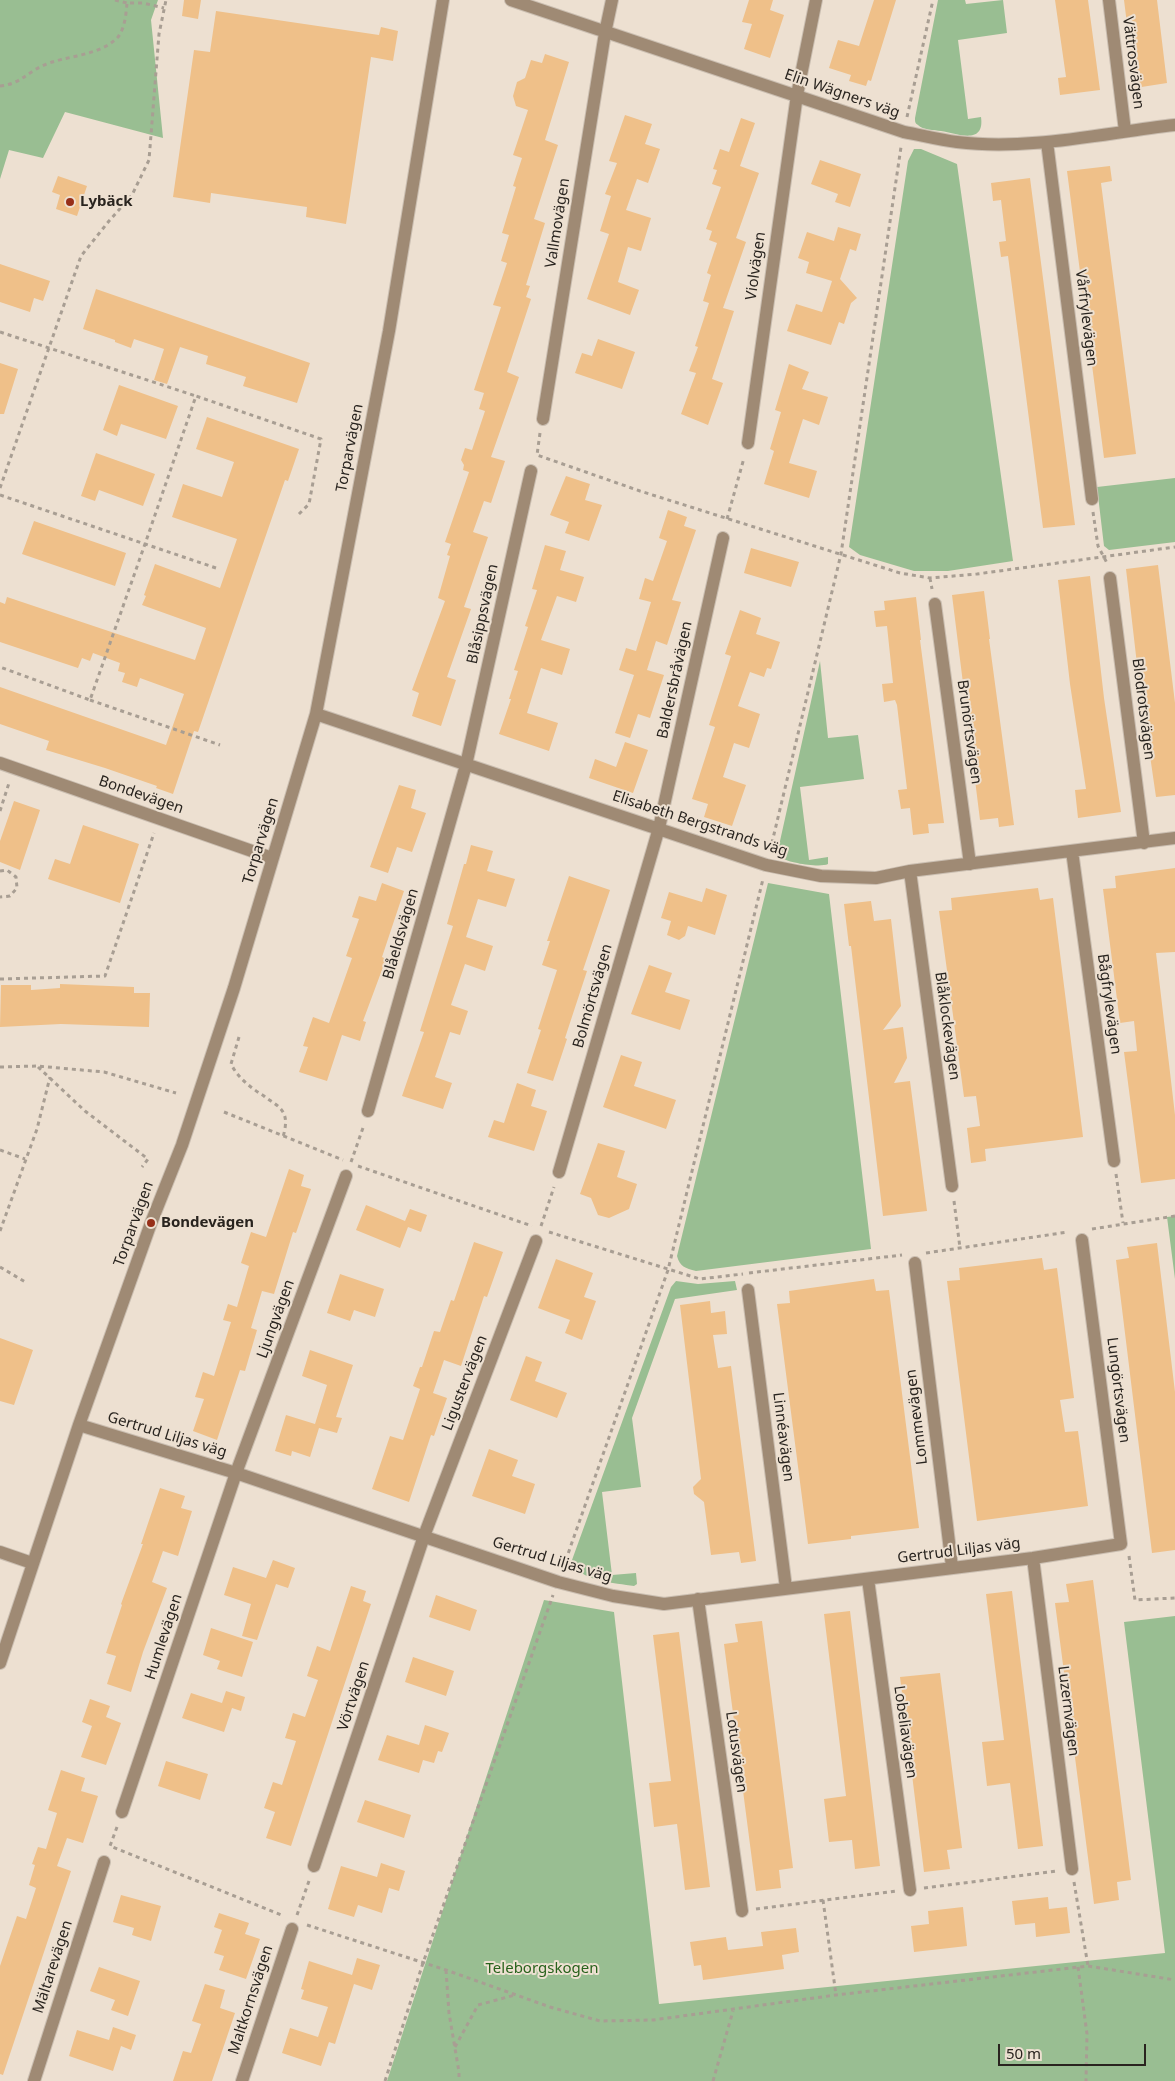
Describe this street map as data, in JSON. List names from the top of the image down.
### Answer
{
  "streets": {
    "street": [
      "Vättrosvägen",
      "Elin Wägners väg",
      "Vallmovägen",
      "Violvägen",
      "Vårfrylevägen",
      "Torparvägen",
      "Blåsippsvägen",
      "Baldersbråvägen",
      "Blodrotsvägen",
      "Brunörtsvägen",
      "Bondevägen",
      "Elisabeth Bergstrands väg",
      "Blåeldsvägen",
      "Bolmörtsvägen",
      "Bågfrylevägen",
      "Blåklockevägen",
      "Ljungvägen",
      "Ligustervägen",
      "Lungörtsvägen",
      "Lommevägen",
      "Gertrud Liljas väg",
      "Linnéavägen",
      "Humlevägen",
      "Vörtvägen",
      "Luzernvägen",
      "Lobeliavägen",
      "Lotusvägen",
      "Mältarevägen",
      "Maltkornsvägen"
    ]
  },
  "crossings": [
    ["Vättrosvägen", "Elin Wägners väg"],
    ["Elin Wägners väg", "Vallmovägen"],
    ["Elin Wägners väg", "Violvägen"],
    ["Elin Wägners väg", "Vårfrylevägen"],
    ["Torparvägen", "Bondevägen"],
    ["Torparvägen", "Elisabeth Bergstrands väg"],
    ["Torparvägen", "Gertrud Liljas väg"],
    ["Blåsippsvägen", "Elisabeth Bergstrands väg"],
    ["Blåsippsvägen", "Blåeldsvägen"],
    ["Baldersbråvägen", "Elisabeth Bergstrands väg"],
    ["Baldersbråvägen", "Bolmörtsvägen"],
    ["Blodrotsvägen", "Elisabeth Bergstrands väg"],
    ["Brunörtsvägen", "Elisabeth Bergstrands väg"],
    ["Elisabeth Bergstrands väg", "Blåeldsvägen"],
    ["Elisabeth Bergstrands väg", "Bolmörtsvägen"],
    ["Elisabeth Bergstrands väg", "Bågfrylevägen"],
    ["Elisabeth Bergstrands väg", "Blåklockevägen"],
    ["Ljungvägen", "Gertrud Liljas väg"],
    ["Ljungvägen", "Humlevägen"],
    ["Ligustervägen", "Gertrud Liljas väg"],
    ["Ligustervägen", "Vörtvägen"],
    ["Lungörtsvägen", "Gertrud Liljas väg"],
    ["Lommevägen", "Gertrud Liljas väg"],
    ["Gertrud Liljas väg", "Linnéavägen"],
    ["Gertrud Liljas väg", "Humlevägen"],
    ["Gertrud Liljas väg", "Vörtvägen"],
    ["Gertrud Liljas väg", "Luzernvägen"],
    ["Gertrud Liljas väg", "Lobeliavägen"],
    ["Gertrud Liljas väg", "Lotusvägen"]
  ],
  "parks": ["Teleborgskogen"],
  "places": ["Lybäck", "Bondevägen"],
  "scale_bar": "50 m"
}
